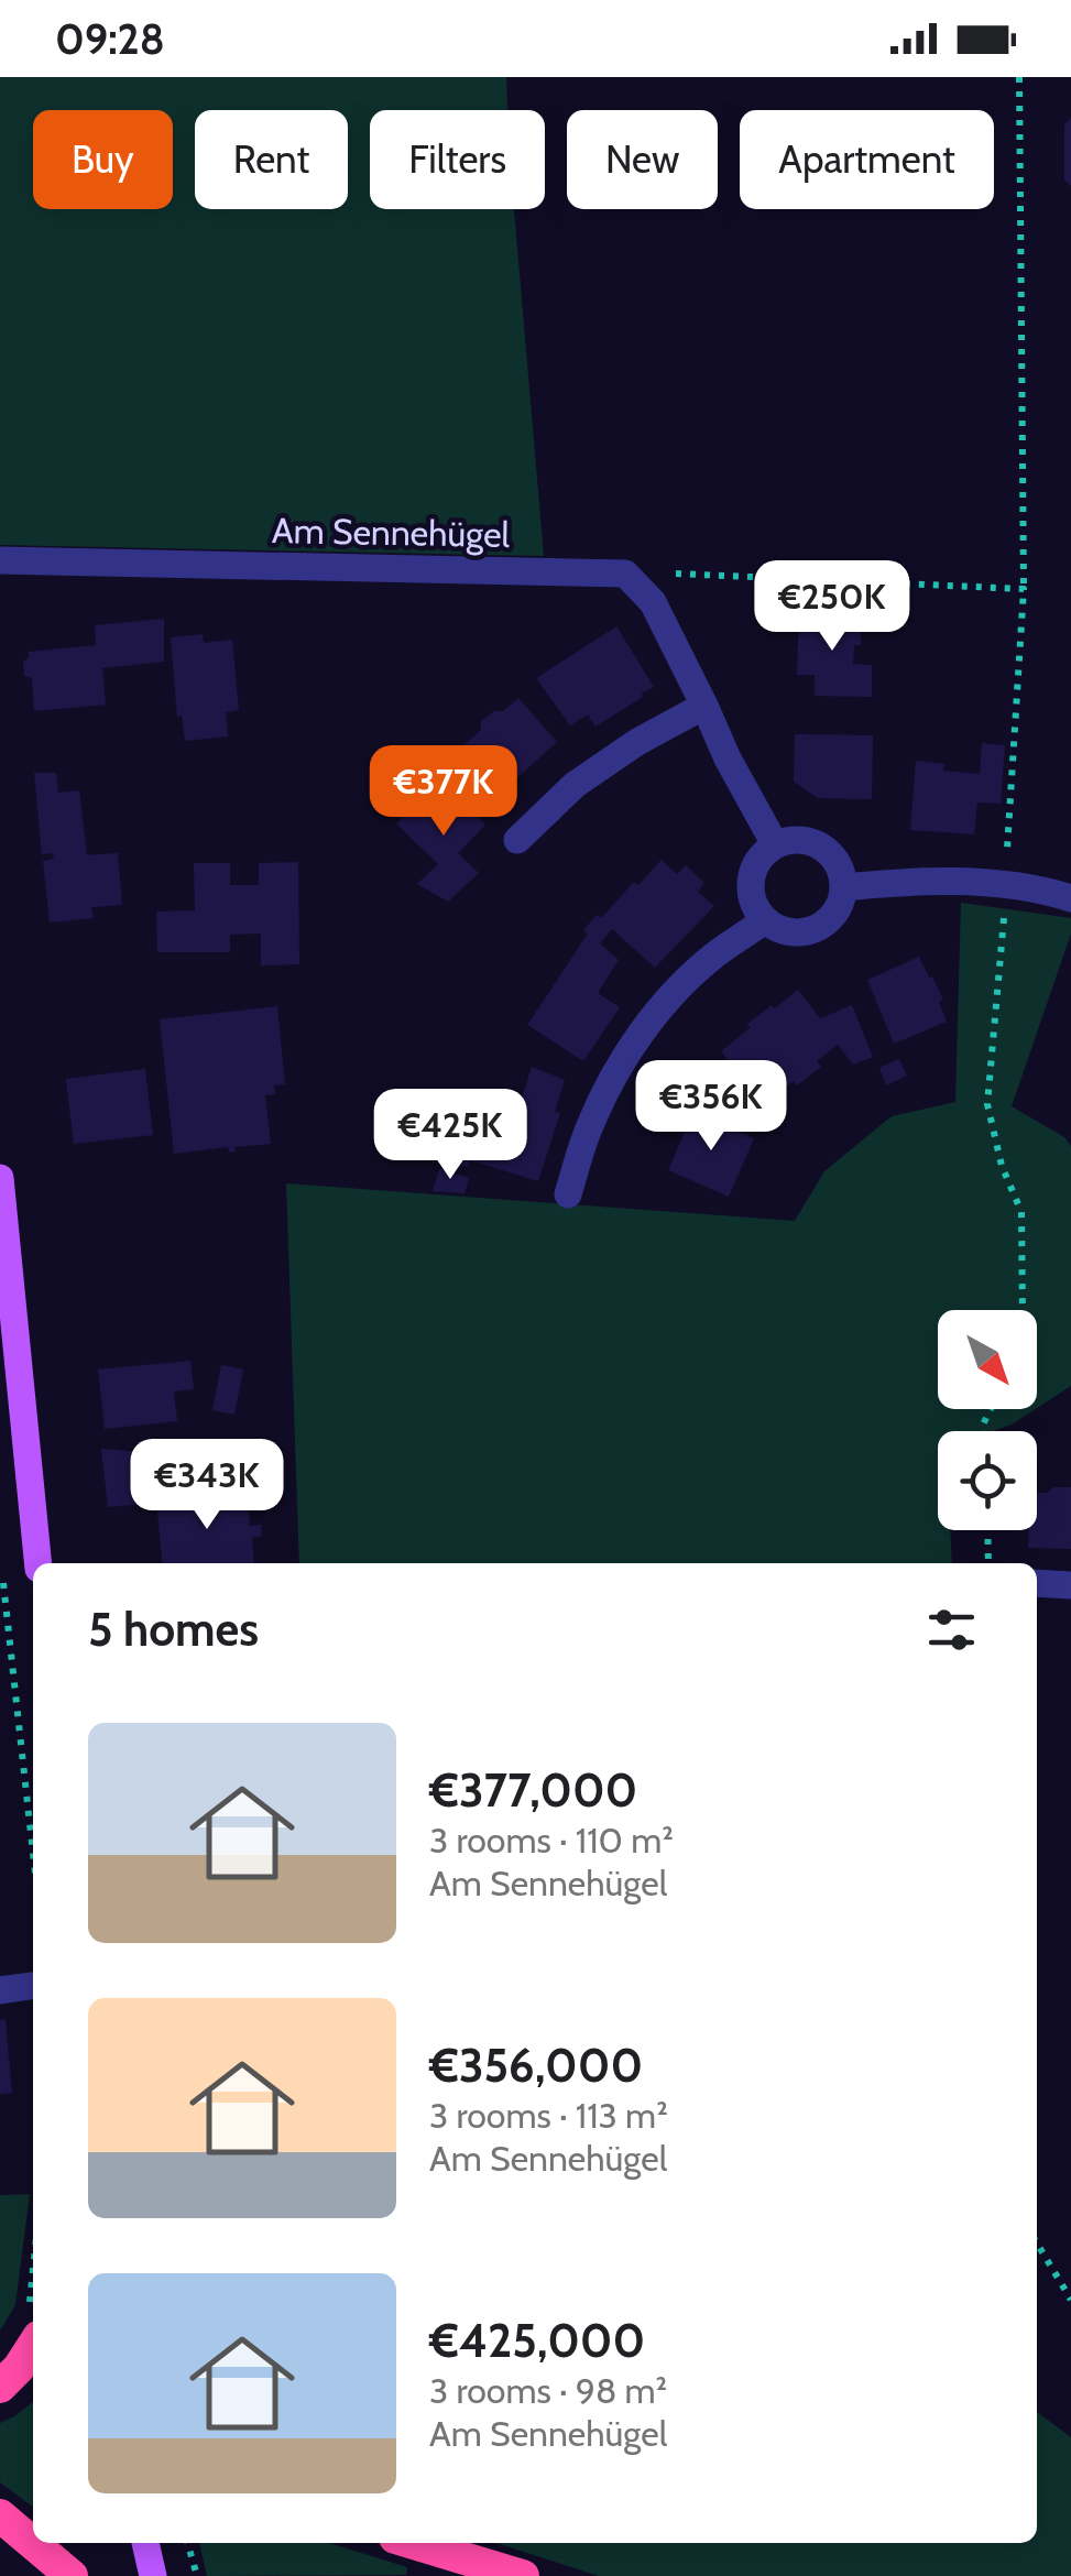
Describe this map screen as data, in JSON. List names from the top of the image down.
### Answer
{
  "streets": {
    "street": ["Am Sennehügel"]
  },
  "north": "bottom right",
  "page": {
    "status": "09:28",
    "chip": [
      "Buy",
      "Rent",
      "Filters",
      "New",
      "Apartment"
    ],
    "price": [
      "€250K",
      "€377K",
      "€356K",
      "€425K",
      "€343K"
    ],
    "heading": "5 homes",
    "list": [
      {
        "name": "€377,000",
        "note": "3 rooms · 110 m² · Am Sennehügel"
      },
      {
        "name": "€356,000",
        "note": "3 rooms · 113 m² · Am Sennehügel"
      },
      {
        "name": "€425,000",
        "note": "3 rooms · 98 m² · Am Sennehügel"
      }
    ]
  }
}
